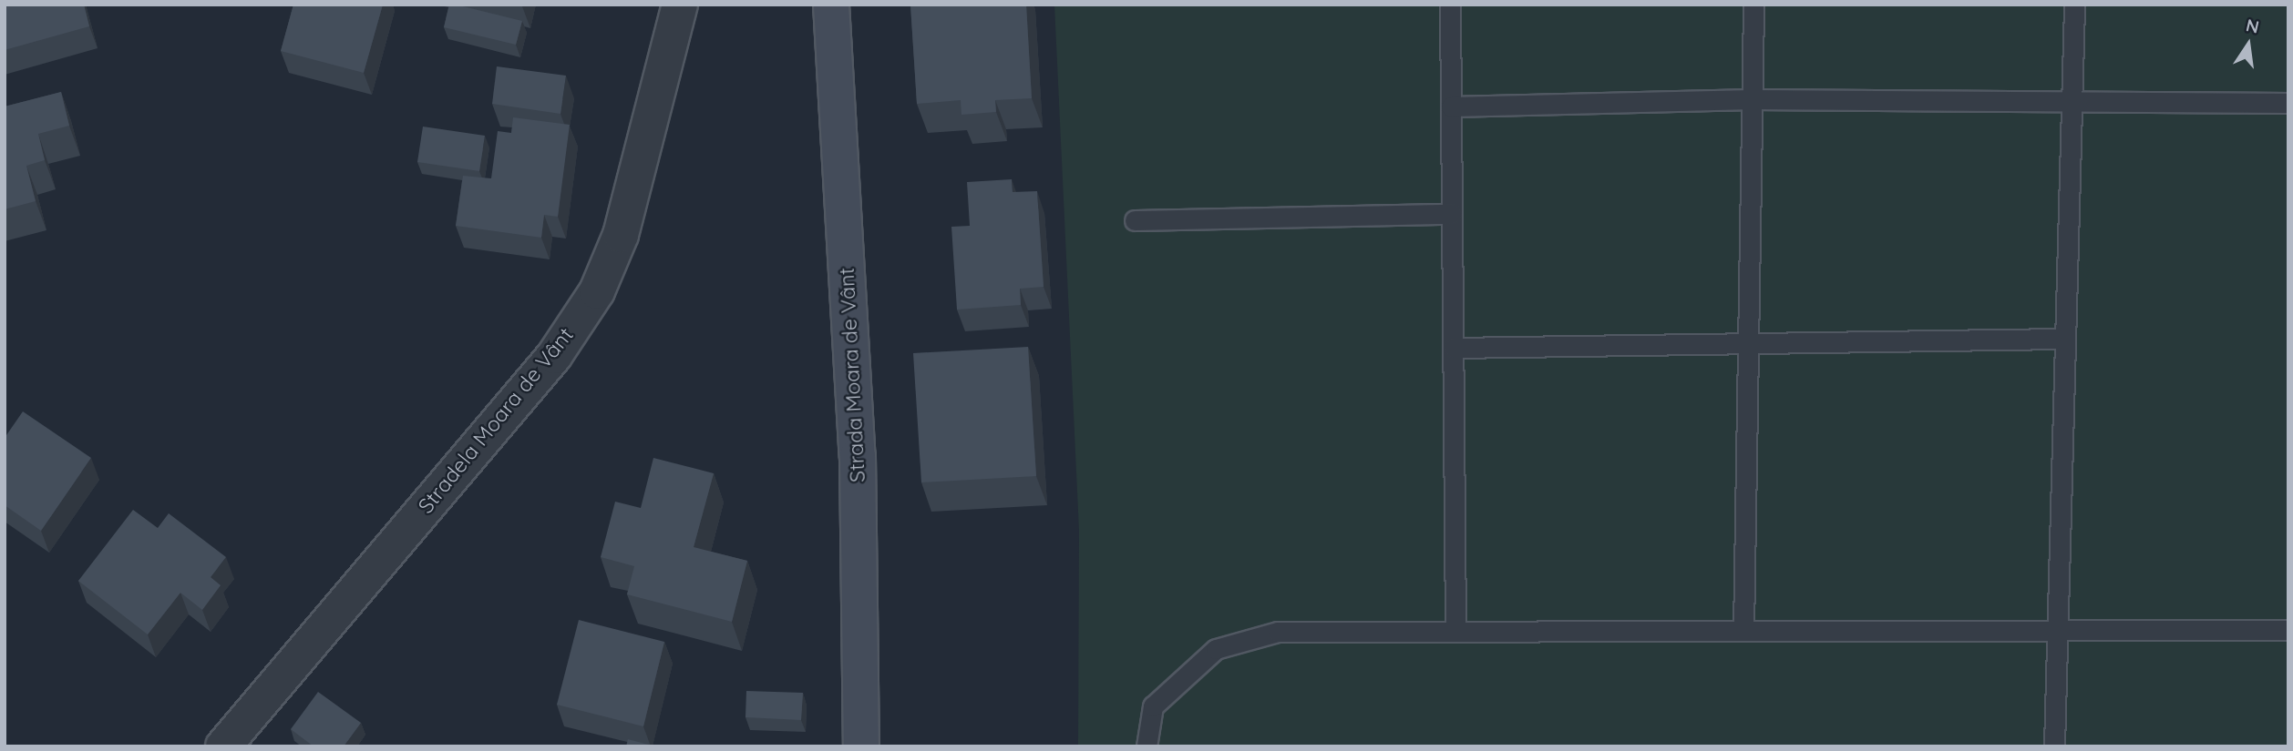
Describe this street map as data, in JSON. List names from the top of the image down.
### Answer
{
  "streets": {
    "main road": ["Strada Moara de Vânt"],
    "street": ["Stradela Moara de Vânt"]
  },
  "north": "top"
}
